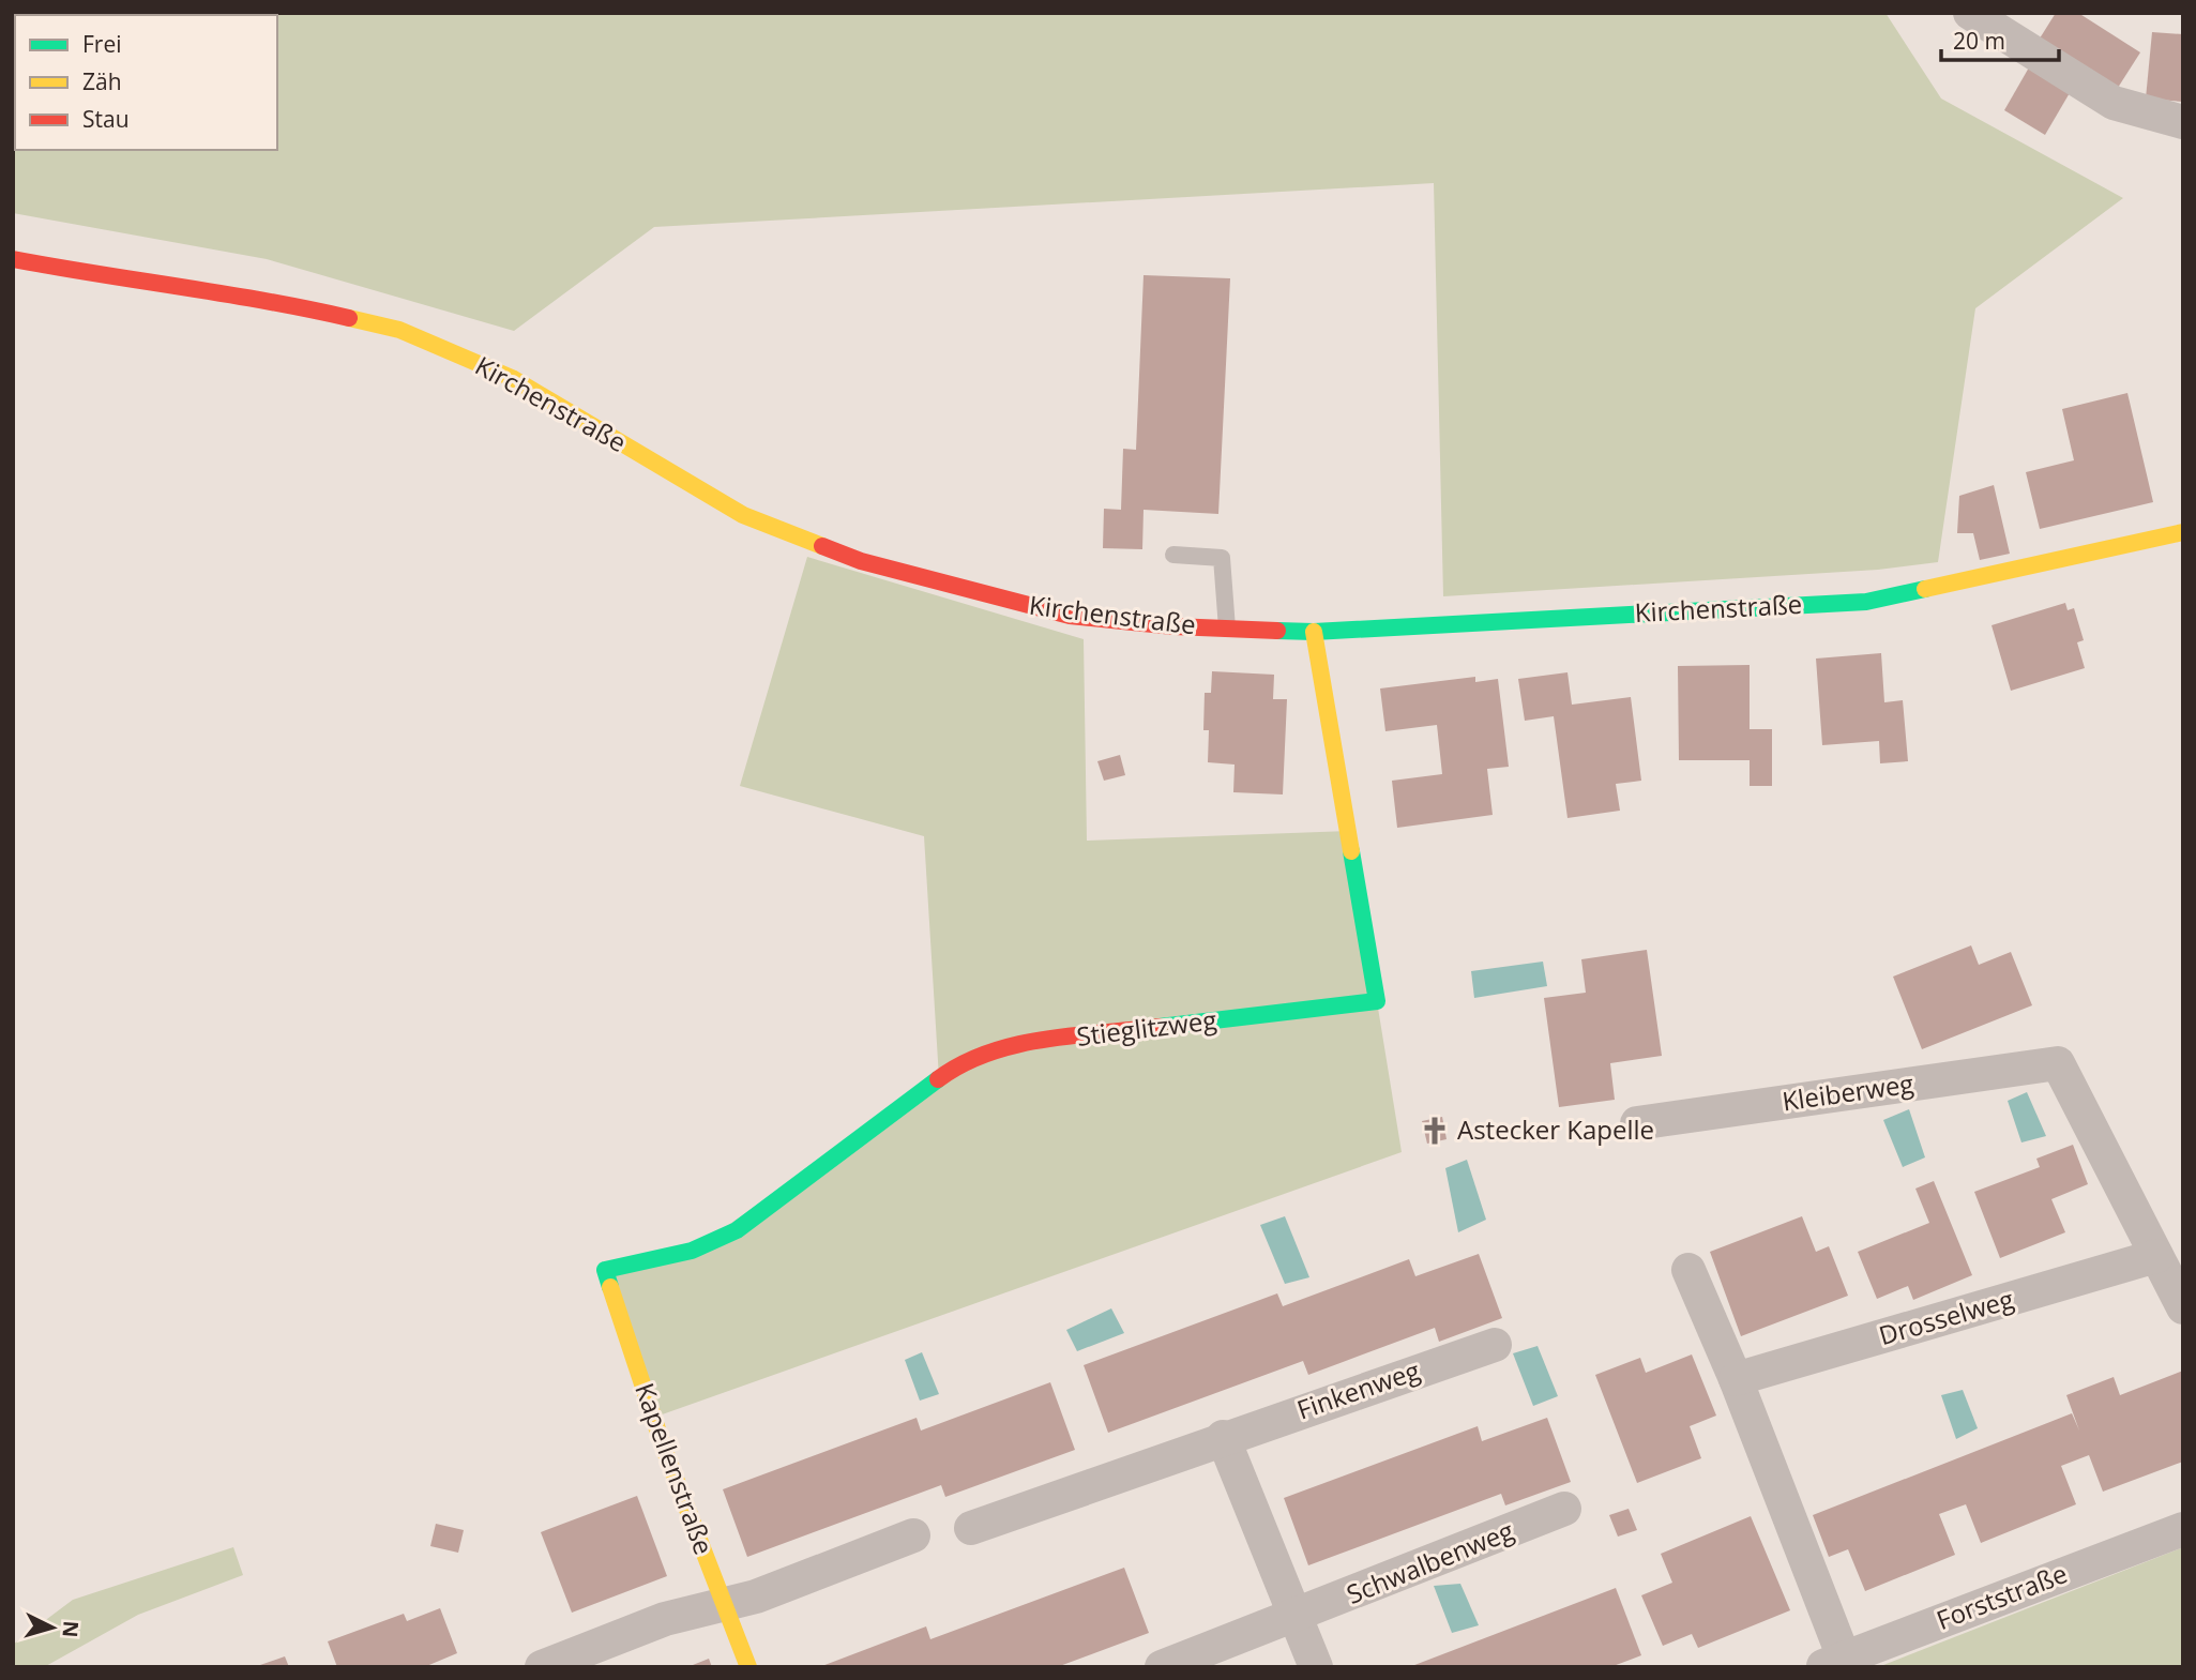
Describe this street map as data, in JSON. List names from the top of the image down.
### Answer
{
  "streets": {
    "street": [
      "Kirchenstraße",
      "Stieglitzweg",
      "Kleiberweg",
      "Drosselweg",
      "Finkenweg",
      "Kapellenstraße",
      "Schwalbenweg",
      "Forststraße"
    ]
  },
  "crossings": [
    ["Kirchenstraße", "Stieglitzweg"],
    ["Stieglitzweg", "Kapellenstraße"],
    ["Kleiberweg", "Drosselweg"]
  ],
  "places": {
    "church": ["Astecker Kapelle"]
  },
  "legend": ["Frei", "Zäh", "Stau"],
  "scale_bar": "20 m",
  "north": "right"
}
